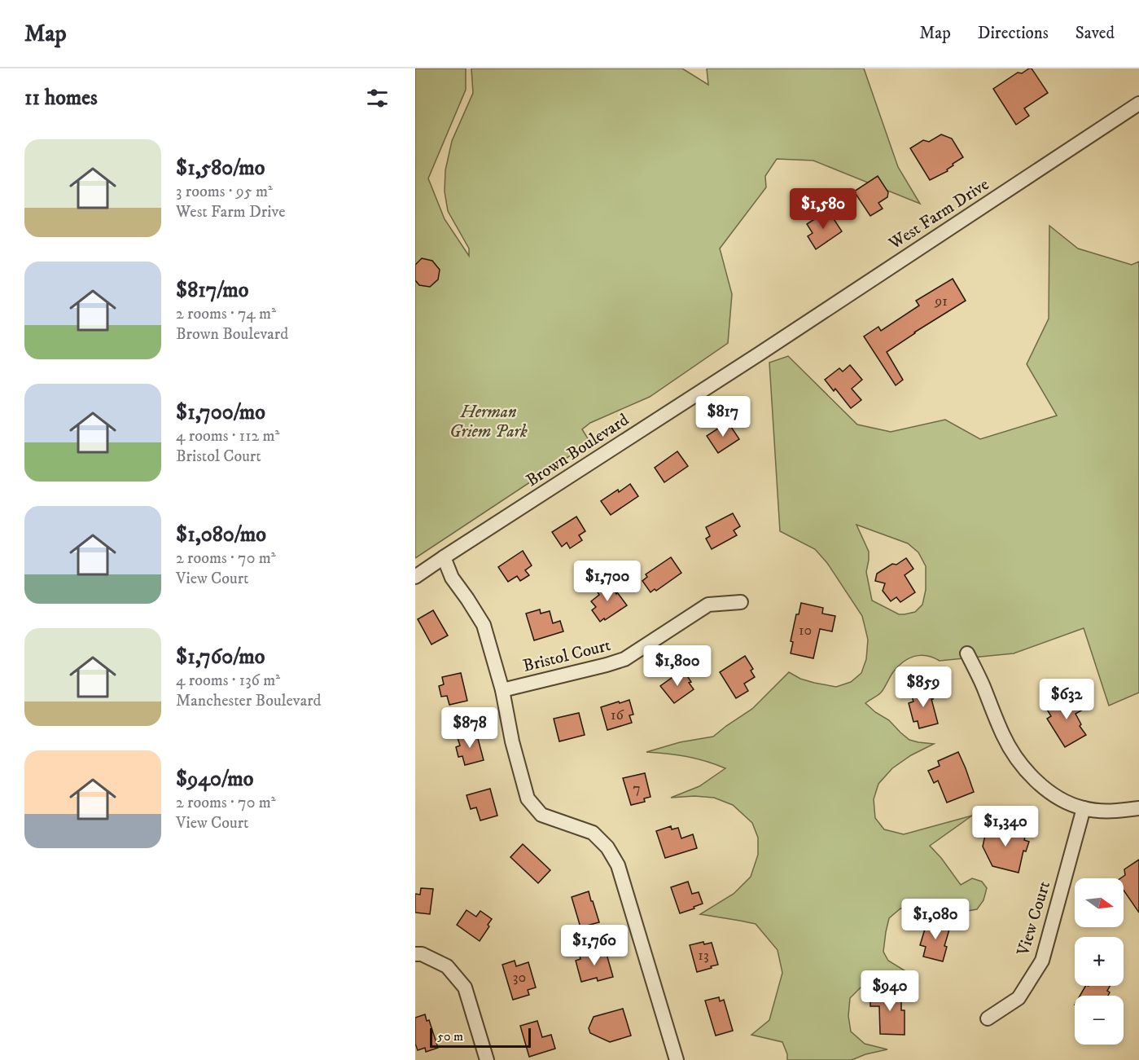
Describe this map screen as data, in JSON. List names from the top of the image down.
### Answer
{
  "streets": {
    "street": [
      "West Farm Drive",
      "Brown Boulevard",
      "Bristol Court",
      "View Court"
    ]
  },
  "crossings": [
    ["West Farm Drive", "Brown Boulevard"]
  ],
  "parks": ["Herman Griem Park"],
  "house_numbers": [
    "91",
    "10",
    "16",
    "7",
    "13",
    "30"
  ],
  "scale_bar": "50 m",
  "north": "right",
  "page": {
    "header": "Map",
    "nav": ["Map", "Directions", "Saved"],
    "heading": "11 homes",
    "list": [
      {
        "name": "$1,580/mo",
        "note": "3 rooms · 95 m² · West Farm Drive"
      },
      {
        "name": "$817/mo",
        "note": "2 rooms · 74 m² · Brown Boulevard"
      },
      {
        "name": "$1,700/mo",
        "note": "4 rooms · 112 m² · Bristol Court"
      },
      {
        "name": "$1,080/mo",
        "note": "2 rooms · 70 m² · View Court"
      },
      {
        "name": "$1,760/mo",
        "note": "4 rooms · 136 m² · Manchester Boulevard"
      },
      {
        "name": "$940/mo",
        "note": "2 rooms · 70 m² · View Court"
      }
    ],
    "price": [
      "$1,580",
      "$817",
      "$1,700",
      "$1,800",
      "$859",
      "$632",
      "$878",
      "$1,340",
      "$1,080",
      "$1,760",
      "$940"
    ],
    "map_buttons": ["+", "−"],
    "scale": "50 m"
  }
}
